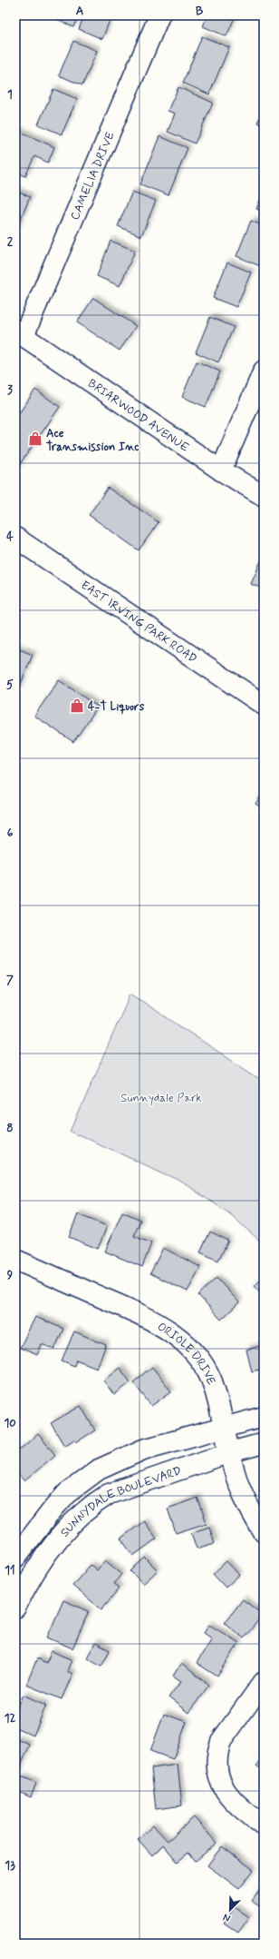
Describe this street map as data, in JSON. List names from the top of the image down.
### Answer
{
  "streets": {
    "street": [
      "CAMELIA DRIVE",
      "BRIARWOOD AVENUE",
      "EAST IRVING PARK ROAD",
      "ORIOLE DRIVE",
      "SUNNYDALE BOULEVARD"
    ]
  },
  "crossings": [
    ["CAMELIA DRIVE", "BRIARWOOD AVENUE"],
    ["ORIOLE DRIVE", "SUNNYDALE BOULEVARD"]
  ],
  "parks": ["Sunnydale Park"],
  "places": {
    "shop": ["Ace Transmission Inc", "4-T Liquors"]
  },
  "north": "bottom left",
  "grid": {
    "columns": ["A", "B"],
    "rows": [
      "1",
      "2",
      "3",
      "4",
      "5",
      "6",
      "7",
      "8",
      "9",
      "10",
      "11",
      "12",
      "13"
    ]
  }
}
